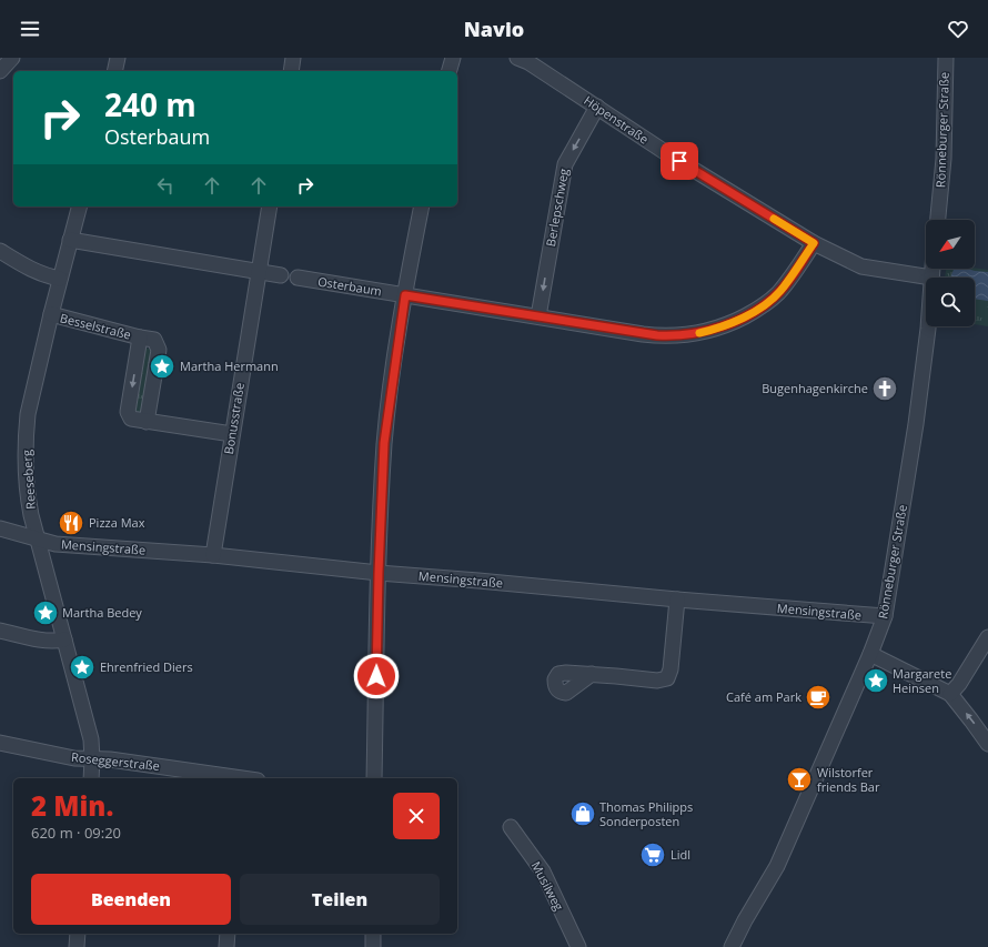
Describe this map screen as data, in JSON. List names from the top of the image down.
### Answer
{
  "streets": {
    "street": [
      "Höpenstraße",
      "Rönneburger Straße",
      "Berlepschweg",
      "Osterbaum",
      "Besselstraße",
      "Bonusstraße",
      "Reeseberg",
      "Mensingstraße",
      "Roseggerstraße",
      "Musilweg"
    ]
  },
  "crossings": [
    ["Höpenstraße", "Rönneburger Straße"],
    ["Höpenstraße", "Berlepschweg"],
    ["Höpenstraße", "Osterbaum"],
    ["Rönneburger Straße", "Mensingstraße"],
    ["Berlepschweg", "Osterbaum"],
    ["Besselstraße", "Bonusstraße"],
    ["Besselstraße", "Reeseberg"],
    ["Bonusstraße", "Mensingstraße"],
    ["Reeseberg", "Mensingstraße"],
    ["Reeseberg", "Roseggerstraße"]
  ],
  "one_way": ["Berlepschweg"],
  "places": {
    "place": [
      "Martha Hermann",
      "Martha Bedey",
      "Ehrenfried Diers",
      "Margarete Heinsen"
    ],
    "church": ["Bugenhagenkirche"],
    "restaurant": ["Pizza Max"],
    "cafe": ["Café am Park"],
    "bar": ["Wilstorfer friends Bar"],
    "shop": ["Thomas Philipps Sonderposten"],
    "supermarket": ["Lidl"]
  },
  "north": "bottom left",
  "page": {
    "header": "Navio",
    "turn": ["240 m", "Osterbaum"],
    "heading": ["2 Min.", "620 m · 09:20"],
    "buttons": ["Beenden", "Teilen"]
  }
}
